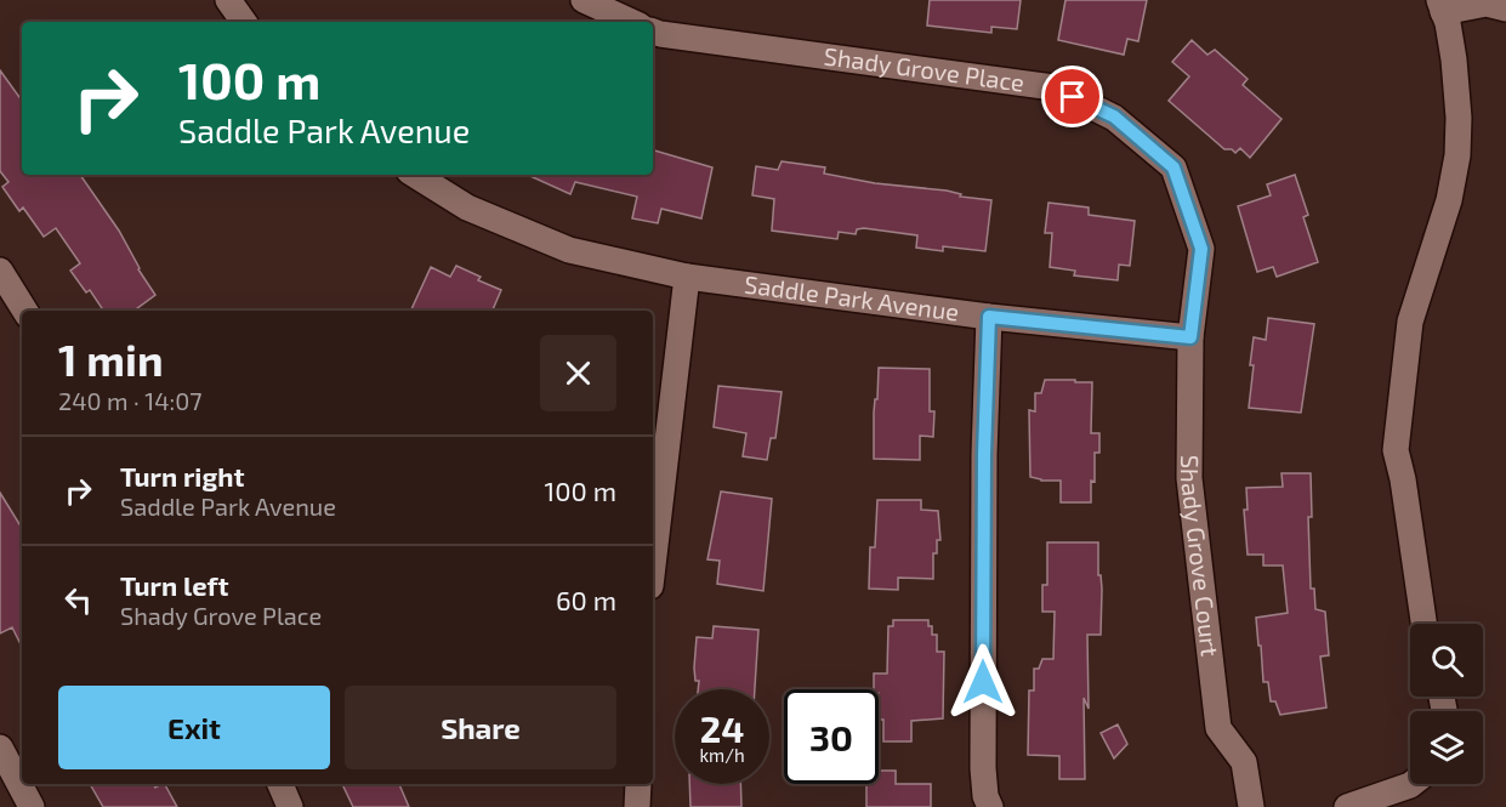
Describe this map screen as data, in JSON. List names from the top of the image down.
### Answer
{
  "streets": {
    "street": ["Shady Grove Place", "Saddle Park Avenue", "Shady Grove Court"]
  },
  "crossings": [
    ["Shady Grove Place", "Saddle Park Avenue"],
    ["Shady Grove Place", "Shady Grove Court"],
    ["Saddle Park Avenue", "Shady Grove Court"]
  ],
  "page": {
    "turn": ["100 m", "Saddle Park Avenue"],
    "heading": ["1 min", "240 m · 14:07"],
    "list": [
      {
        "name": "Turn right",
        "note": "Saddle Park Avenue",
        "value": "100 m"
      },
      {
        "name": "Turn left",
        "note": "Shady Grove Place",
        "value": "60 m"
      }
    ],
    "buttons": ["Exit", "Share"],
    "speed": "24 km/h",
    "limit": "30"
  }
}
